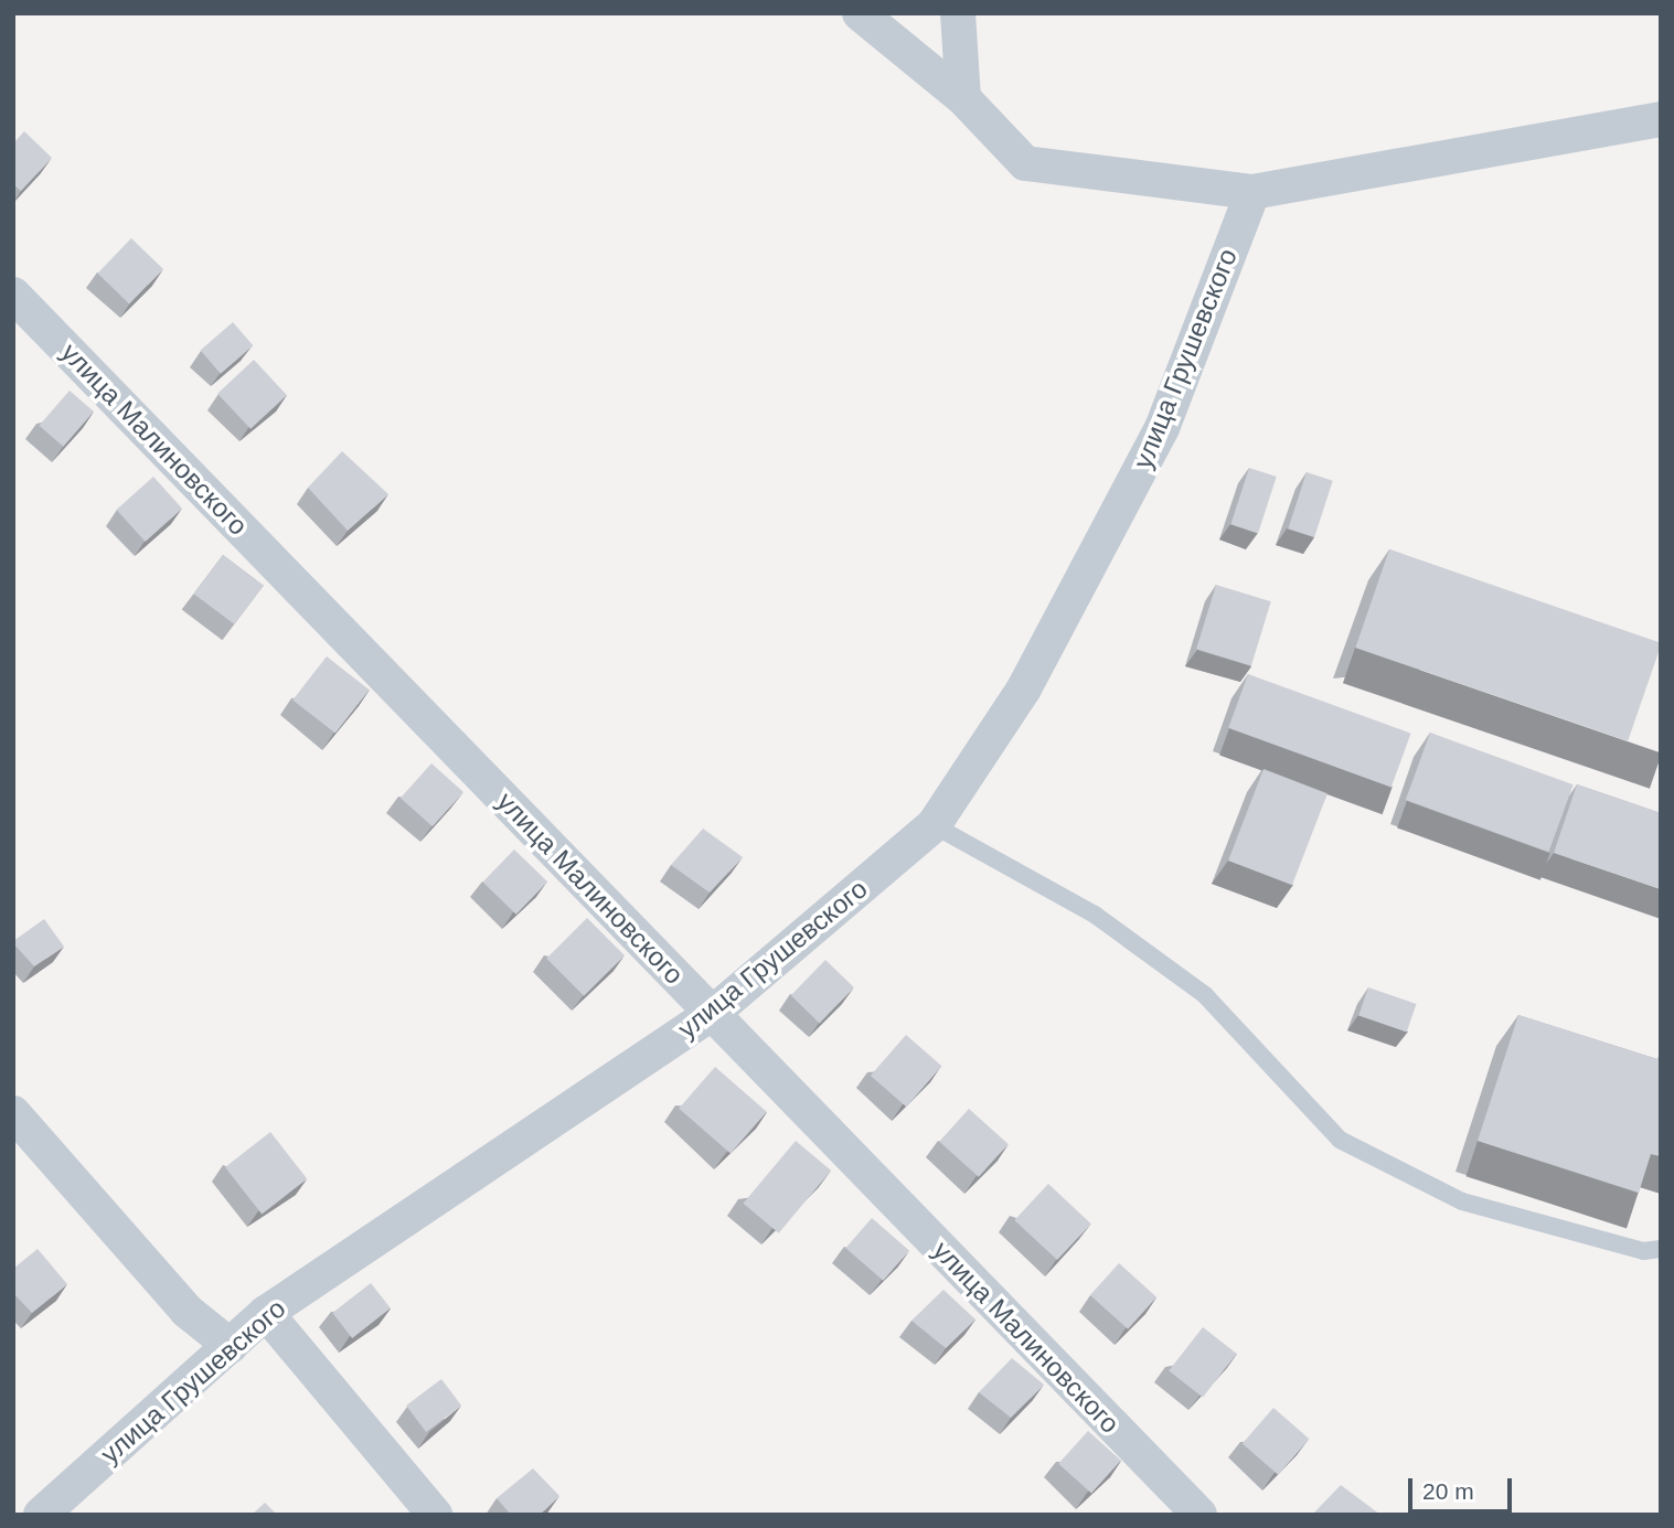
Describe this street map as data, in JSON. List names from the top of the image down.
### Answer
{
  "streets": {
    "street": ["улица Грушевского", "улица Малиновского"]
  },
  "crossings": [
    ["улица Грушевского", "улица Малиновского"]
  ],
  "scale_bar": "20 m"
}
